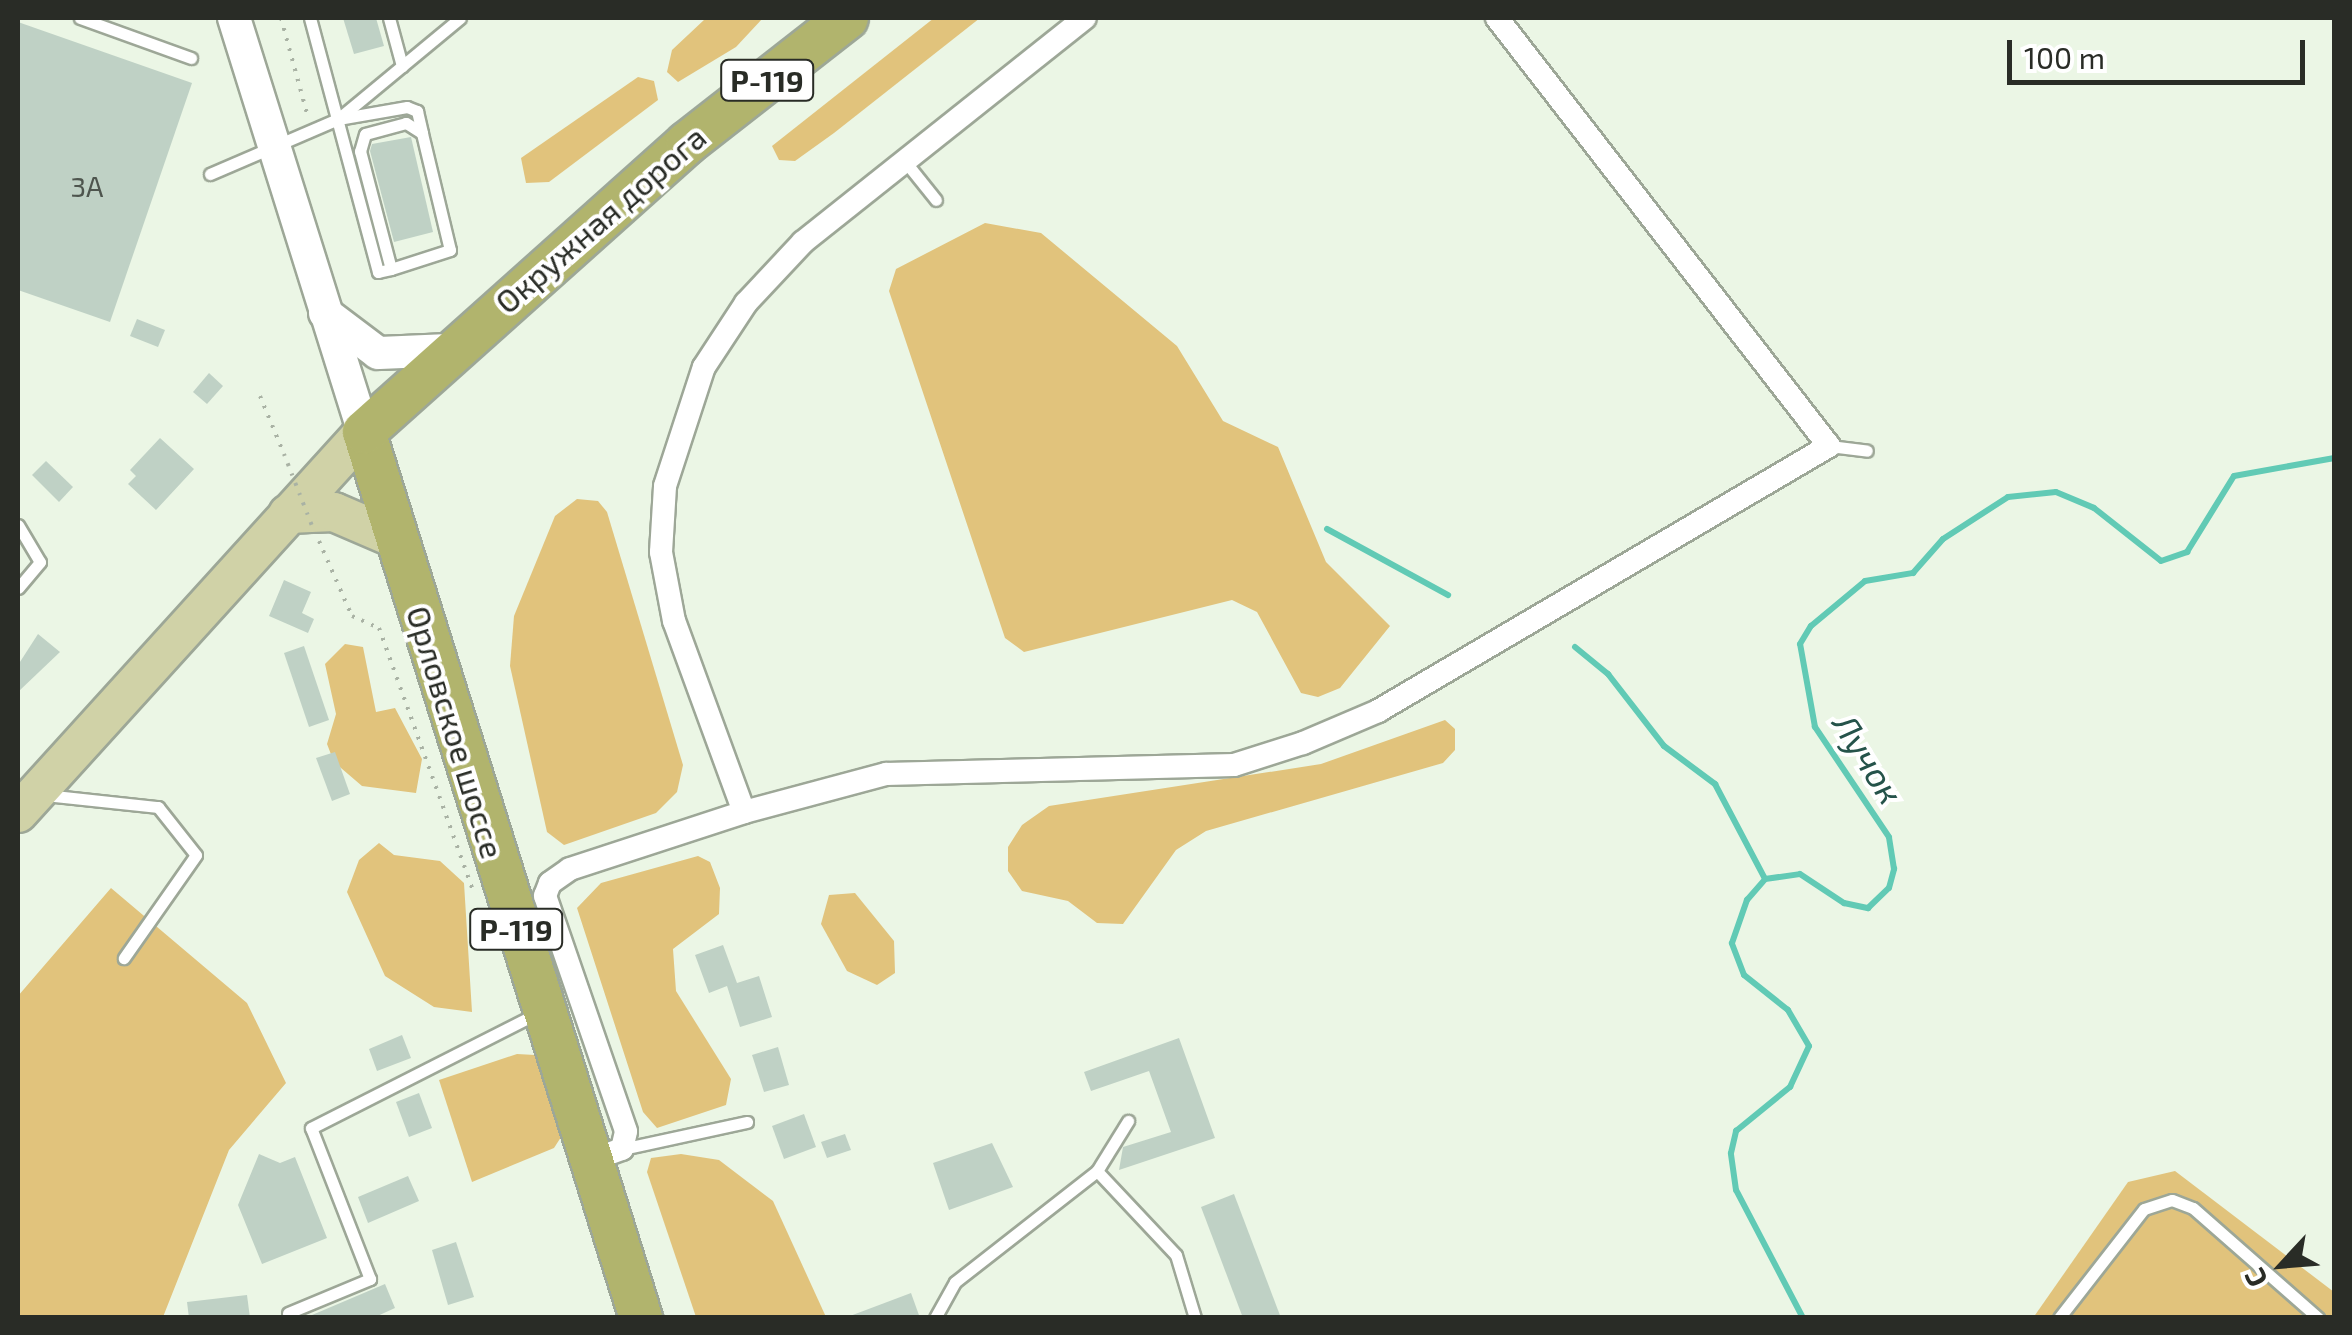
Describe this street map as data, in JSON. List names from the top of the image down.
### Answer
{
  "streets": {
    "highway": ["Р-119", "Окружная дорога", "Орловское шоссе"]
  },
  "crossings": [
    ["Окружная дорога", "Орловское шоссе"]
  ],
  "water": ["Лучок"],
  "house_numbers": ["3А"],
  "scale_bar": "100 m",
  "north": "bottom left"
}
